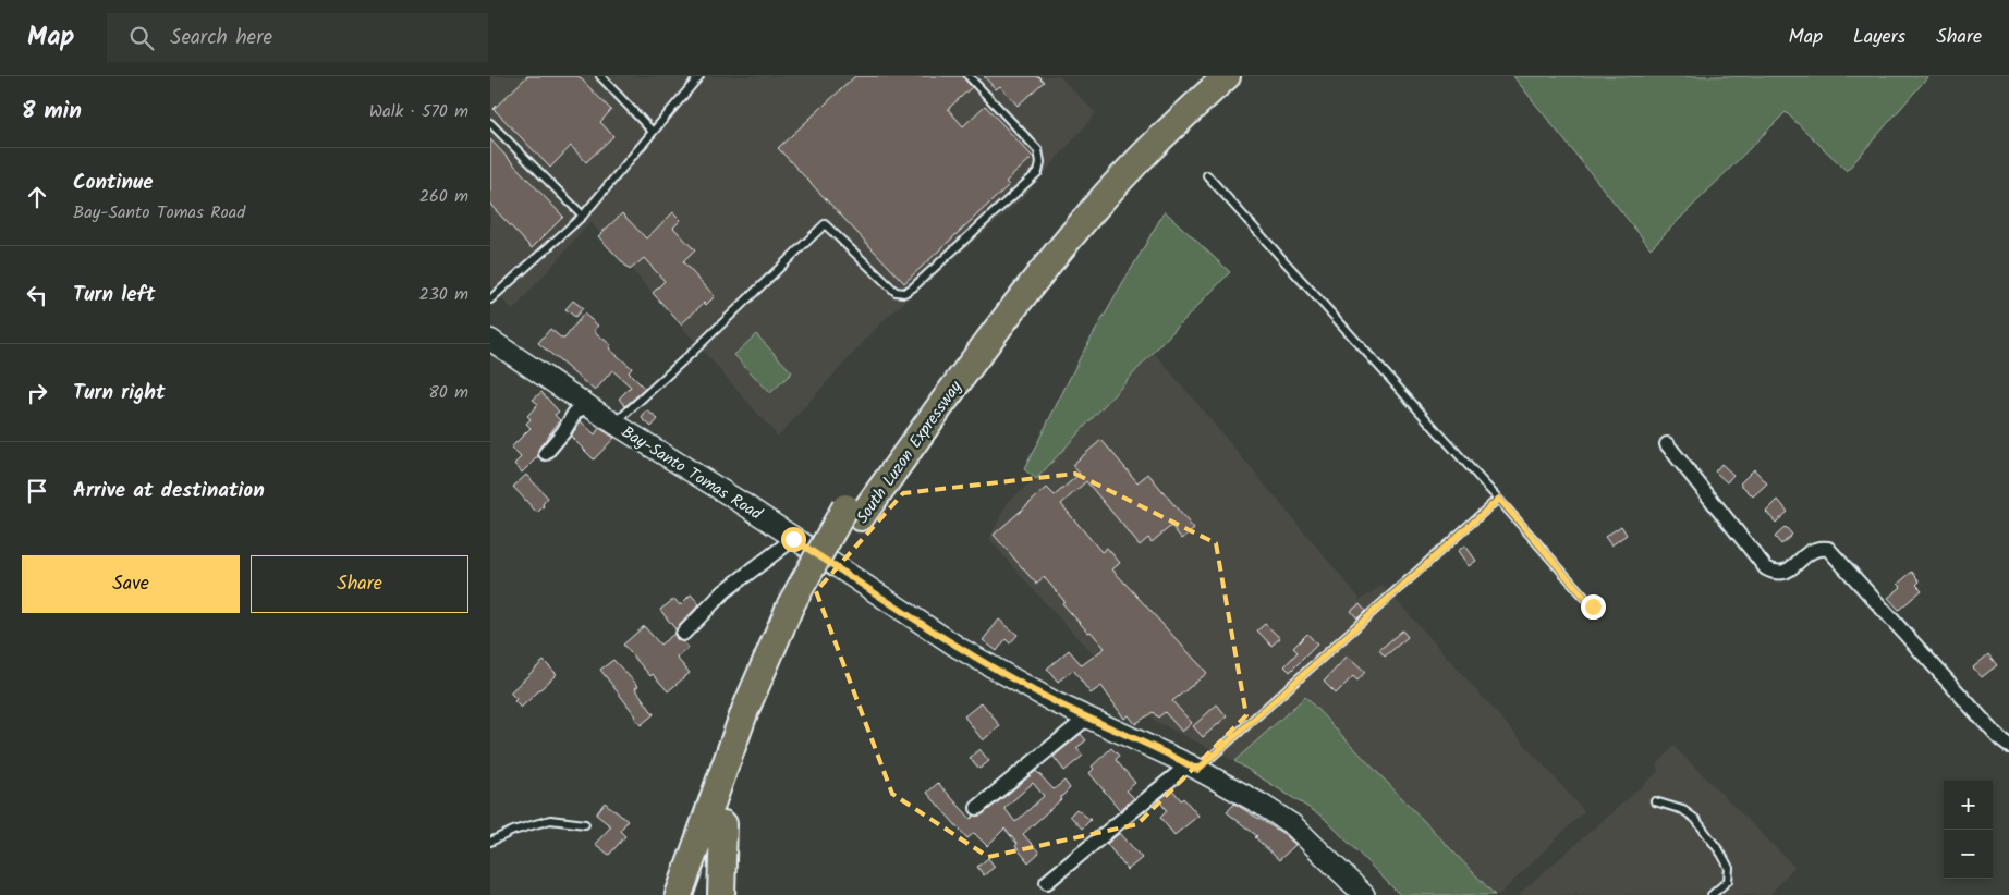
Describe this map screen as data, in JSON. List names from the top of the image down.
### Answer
{
  "streets": {
    "highway": ["South Luzon Expressway"],
    "main road": ["Bay-Santo Tomas Road"]
  },
  "page": {
    "header": "Map",
    "search": "Search here",
    "nav": ["Map", "Layers", "Share"],
    "heading": ["8 min", "Walk · 570 m"],
    "list": [
      ["Continue", "Bay-Santo Tomas Road", "260 m"],
      ["Turn left", "230 m"],
      ["Turn right", "80 m"],
      "Arrive at destination"
    ],
    "buttons": ["Save", "Share"],
    "map_buttons": ["+", "−"]
  }
}
